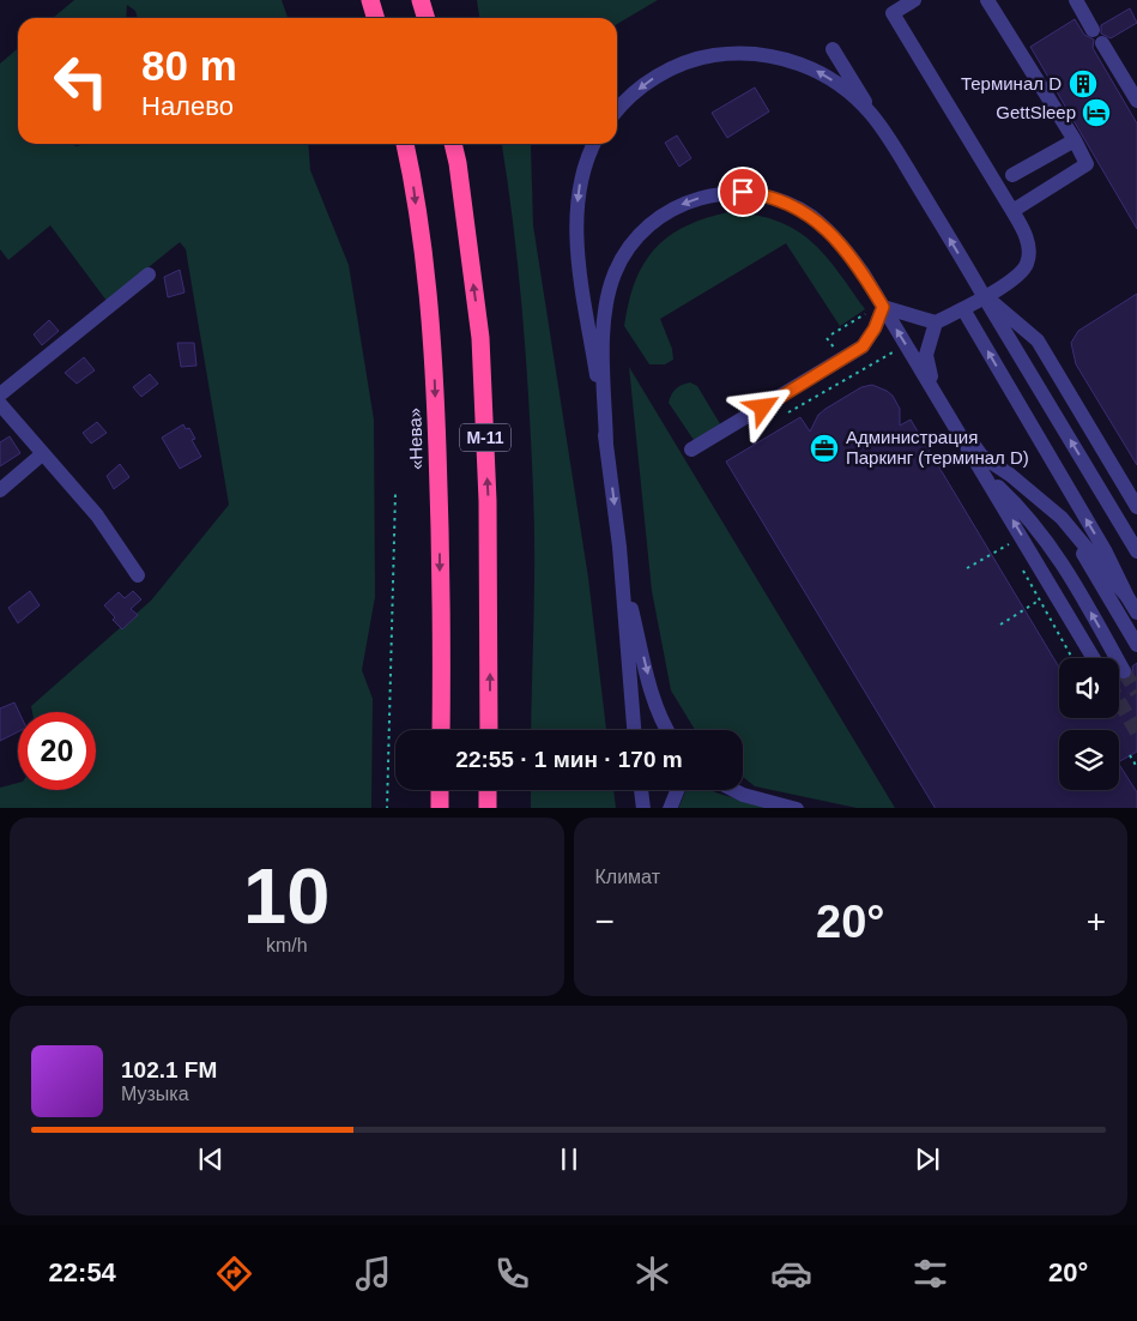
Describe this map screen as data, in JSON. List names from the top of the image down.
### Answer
{
  "streets": {
    "highway": ["М-11", "«Нева»"]
  },
  "places": {
    "building": ["Терминал D"],
    "hotel": ["GettSleep"],
    "office": ["Администрация Паркинг (терминал D)"]
  },
  "page": {
    "turn": ["80 m", "Налево"],
    "limit": "20",
    "trip": "22:55 · 1 мин · 170 m",
    "tile": [
      ["10", "km/h"],
      "Климат"
    ],
    "heat": ["−", "20°", "+"],
    "song": ["102.1 FM", "Музыка"],
    "tabs": ["22:54", "20°"]
  }
}
